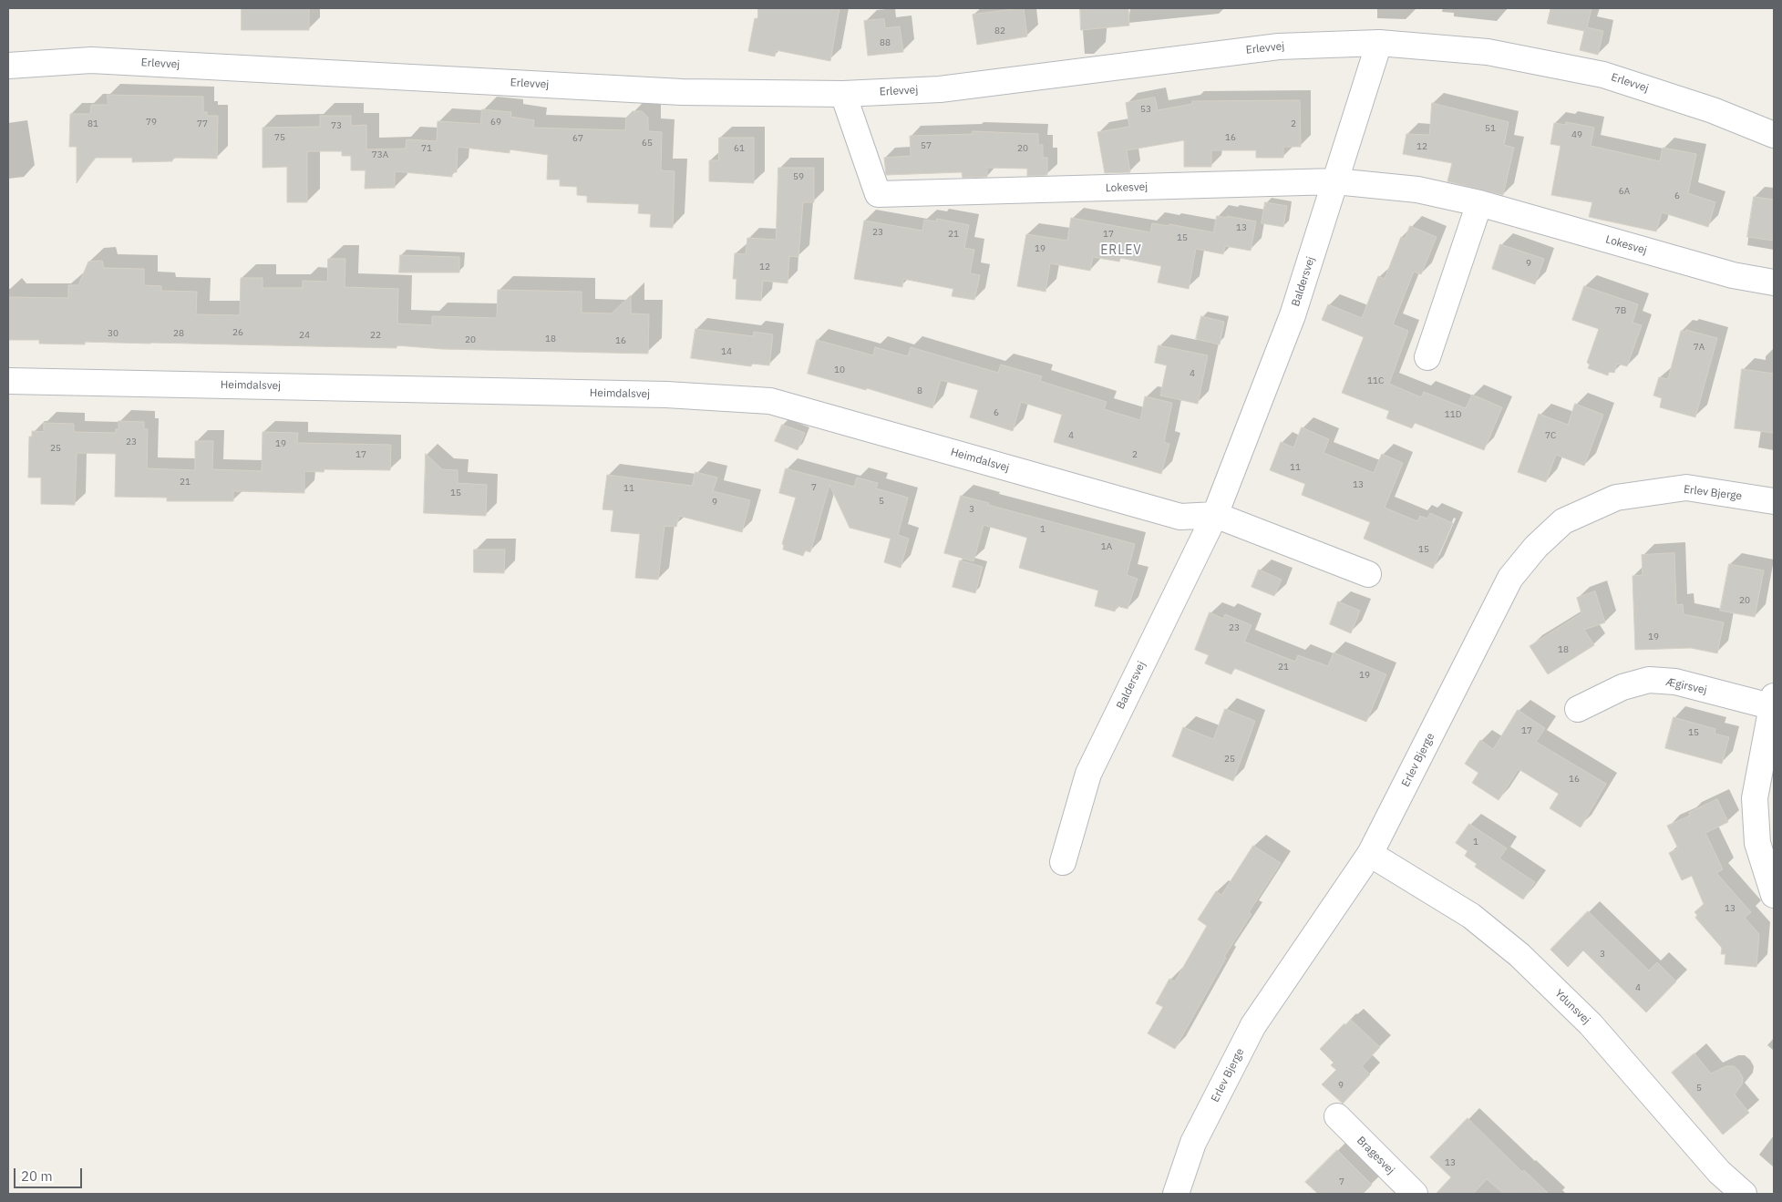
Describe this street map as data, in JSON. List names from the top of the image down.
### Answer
{
  "streets": {
    "street": [
      "Erlevvej",
      "Lokesvej",
      "Baldersvej",
      "Heimdalsvej",
      "Erlev Bjerge",
      "Ægirsvej",
      "Ydunsvej",
      "Bragesvej"
    ]
  },
  "crossings": [
    ["Erlevvej", "Lokesvej"],
    ["Erlevvej", "Baldersvej"],
    ["Lokesvej", "Baldersvej"],
    ["Baldersvej", "Heimdalsvej"],
    ["Erlev Bjerge", "Ydunsvej"]
  ],
  "districts": ["ERLEV"],
  "house_numbers": [
    "82",
    "88",
    "53",
    "79",
    "69",
    "81",
    "77",
    "2",
    "73",
    "51",
    "49",
    "75",
    "16",
    "67",
    "65",
    "57",
    "12",
    "71",
    "61",
    "20",
    "73A",
    "59",
    "6A",
    "6",
    "13",
    "23",
    "21",
    "17",
    "15",
    "19",
    "9",
    "12",
    "7B",
    "26",
    "30",
    "28",
    "24",
    "22",
    "18",
    "20",
    "16",
    "7A",
    "14",
    "10",
    "4",
    "11C",
    "8",
    "6",
    "11D",
    "4",
    "7C",
    "23",
    "19",
    "25",
    "17",
    "2",
    "11",
    "21",
    "13",
    "7",
    "11",
    "15",
    "5",
    "9",
    "3",
    "1",
    "1A",
    "15",
    "20",
    "23",
    "19",
    "18",
    "21",
    "19",
    "17",
    "15",
    "25",
    "16",
    "1",
    "13",
    "3",
    "4",
    "9",
    "5",
    "13",
    "7"
  ],
  "scale_bar": "20 m"
}
